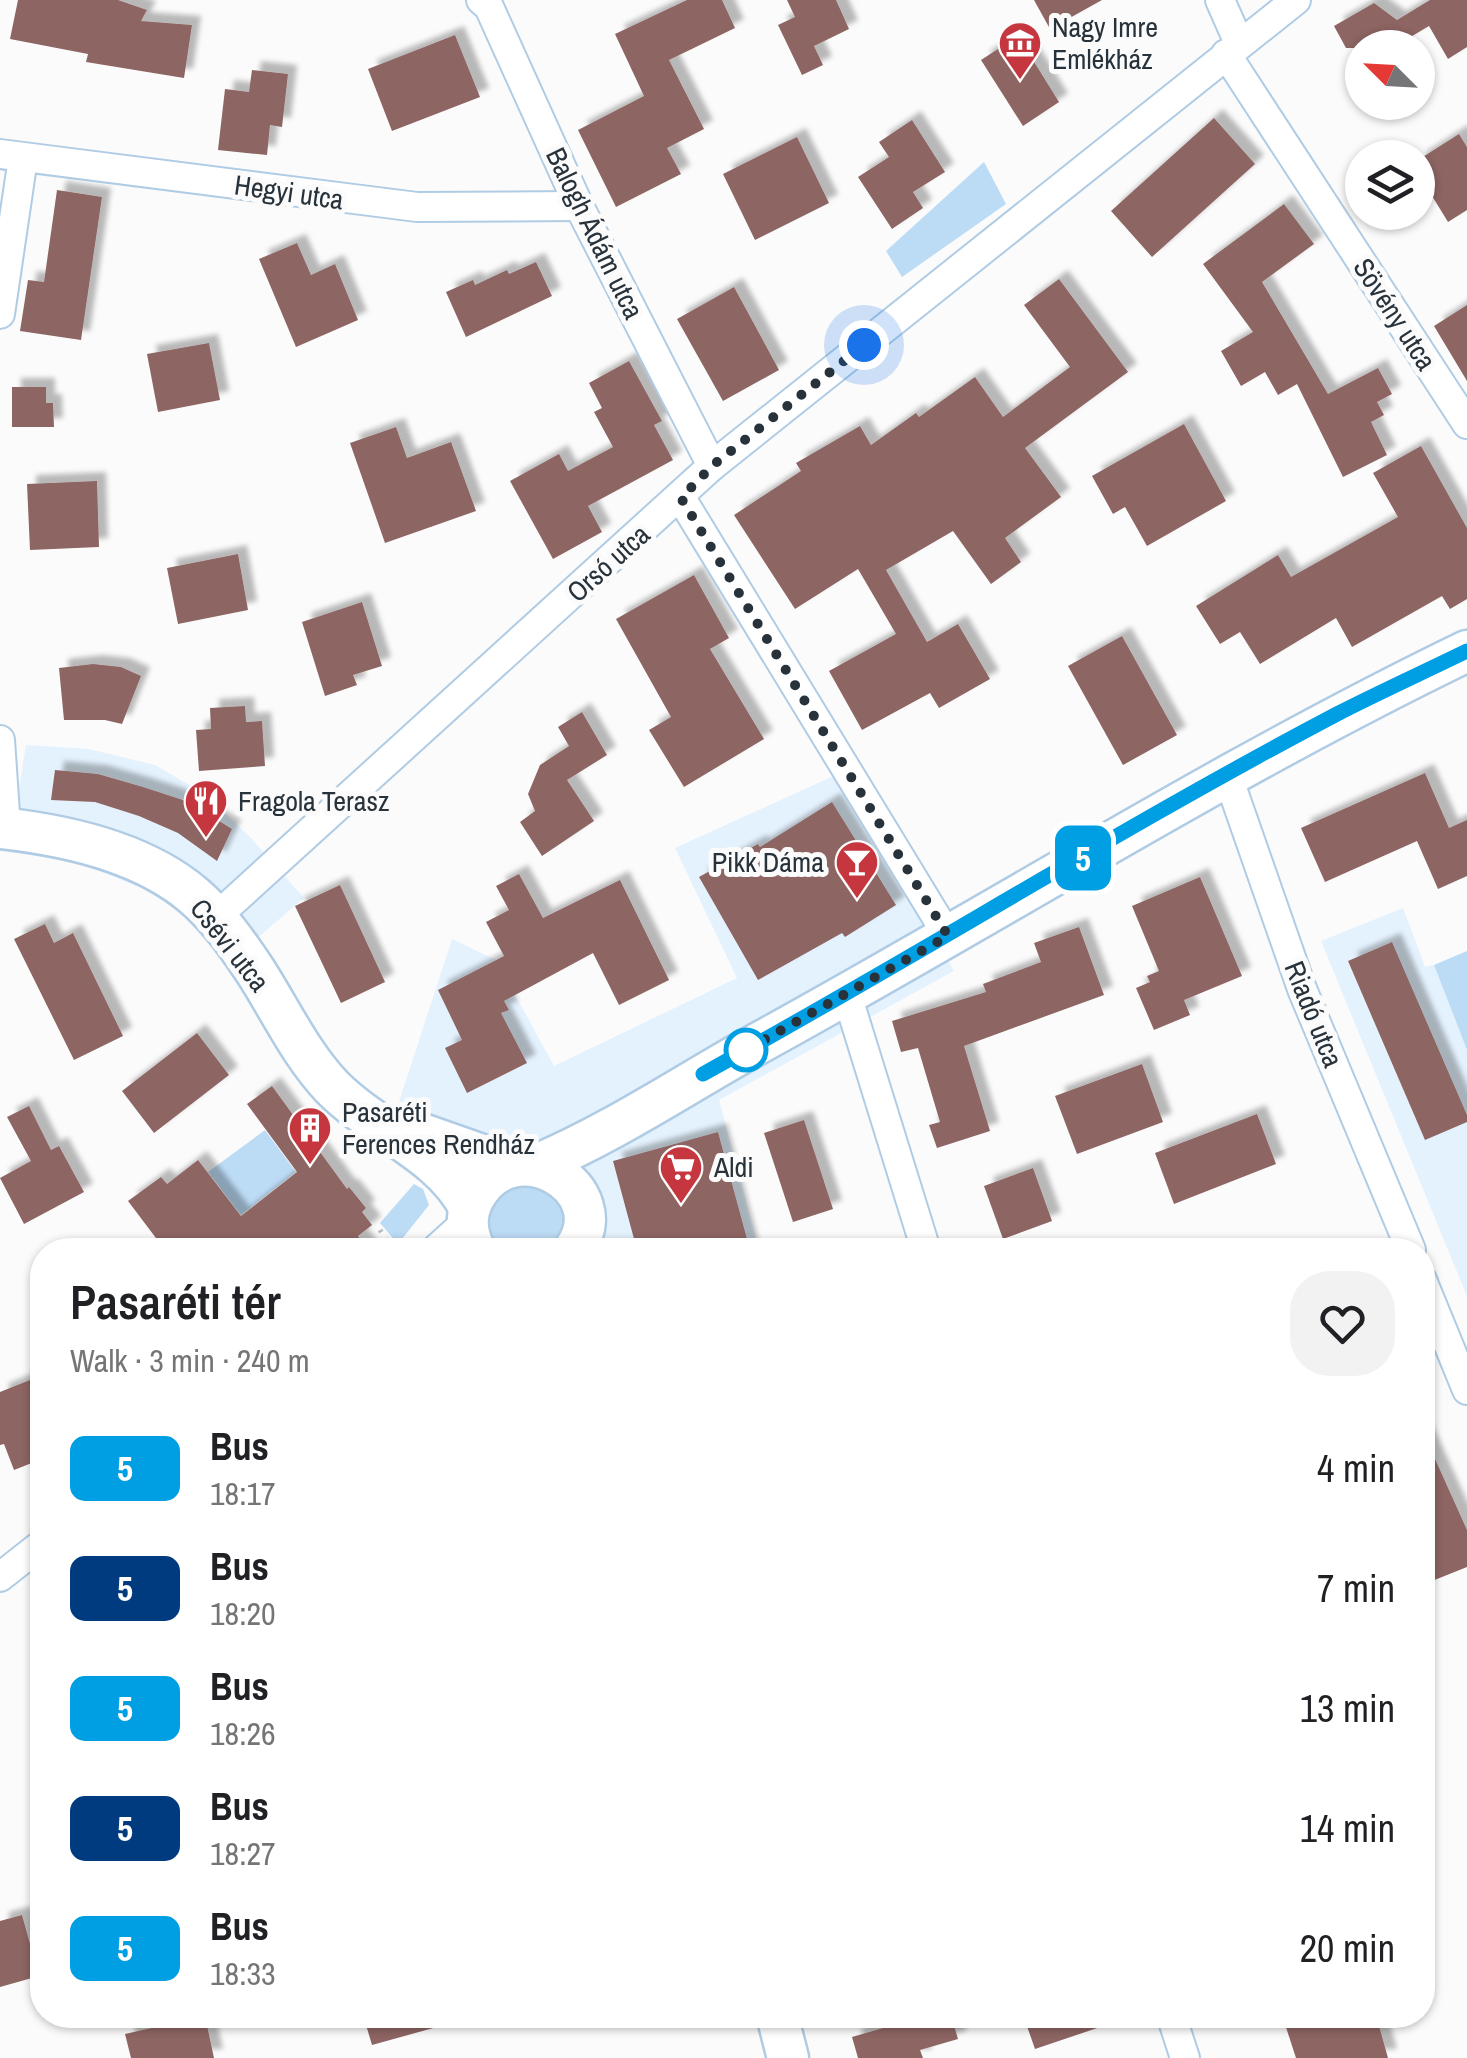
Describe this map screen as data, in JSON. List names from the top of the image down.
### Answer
{
  "streets": {
    "street": [
      "Hegyi utca",
      "Balogh Ádám utca",
      "Sövény utca",
      "Orsó utca",
      "Csévi utca",
      "Riadó utca"
    ]
  },
  "crossings": [
    ["Hegyi utca", "Balogh Ádám utca"],
    ["Balogh Ádám utca", "Orsó utca"],
    ["Sövény utca", "Orsó utca"],
    ["Orsó utca", "Csévi utca"]
  ],
  "places": {
    "museum": ["Nagy Imre Emlékház"],
    "restaurant": ["Fragola Terasz"],
    "bar": ["Pikk Dáma"],
    "building": ["Pasaréti Ferences Rendház"],
    "supermarket": ["Aldi"]
  },
  "lines": ["bus line 5"],
  "north": "top left",
  "page": {
    "on_map": "5",
    "heading": ["Pasaréti tér", "Walk · 3 min · 240 m"],
    "list": [
      {
        "mark": "5",
        "name": "Bus",
        "note": "18:17",
        "value": "4 min"
      },
      {
        "mark": "5",
        "name": "Bus",
        "note": "18:20",
        "value": "7 min"
      },
      {
        "mark": "5",
        "name": "Bus",
        "note": "18:26",
        "value": "13 min"
      },
      {
        "mark": "5",
        "name": "Bus",
        "note": "18:27",
        "value": "14 min"
      },
      {
        "mark": "5",
        "name": "Bus",
        "note": "18:33",
        "value": "20 min"
      }
    ]
  }
}
